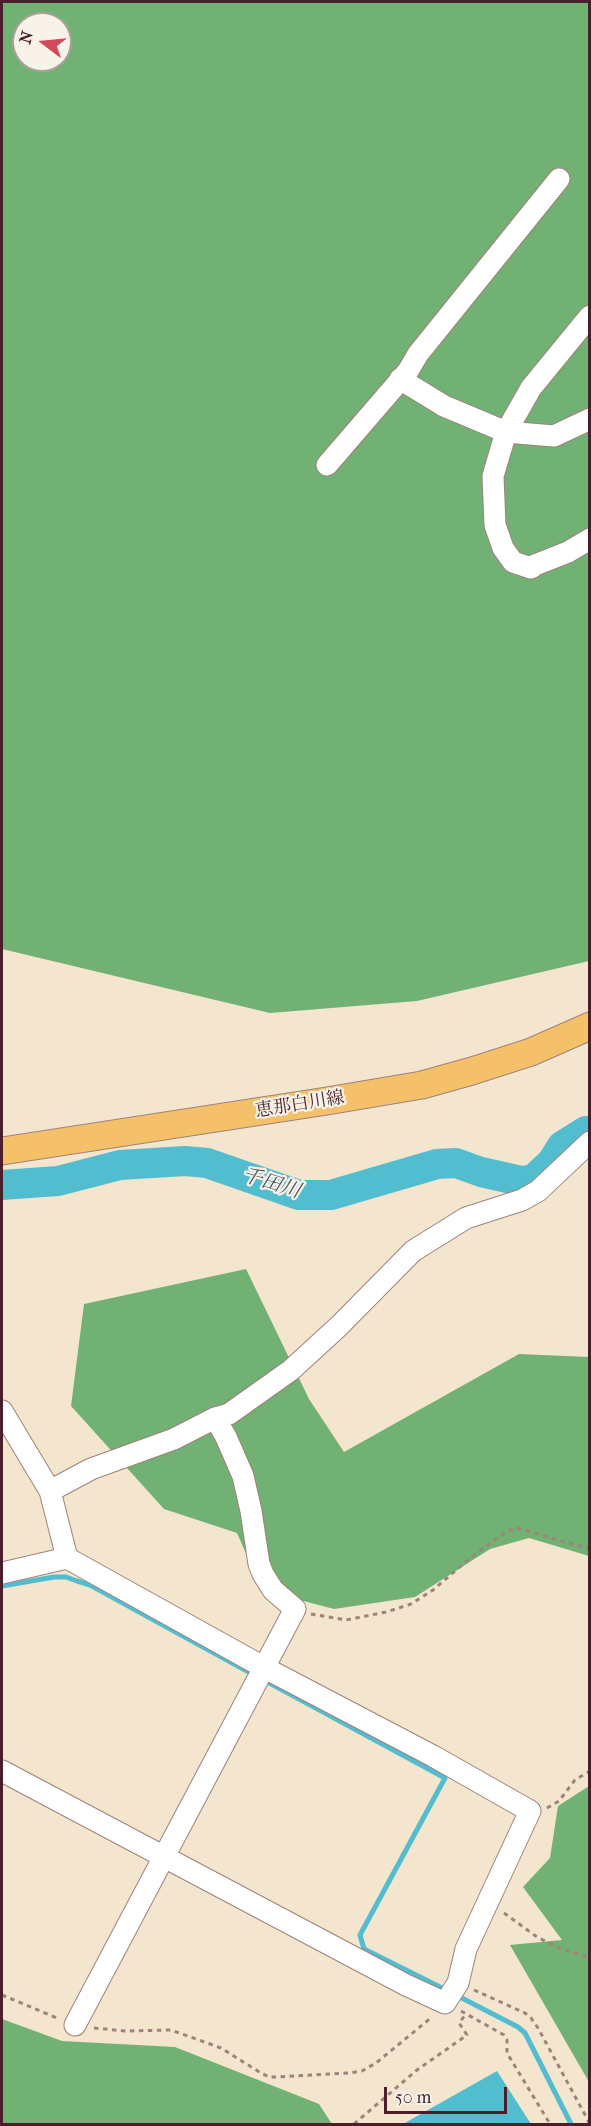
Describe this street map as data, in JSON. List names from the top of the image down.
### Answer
{
  "streets": {
    "main road": ["恵那白川線"]
  },
  "water": ["千田川"],
  "scale_bar": "50 m",
  "north": "left"
}
